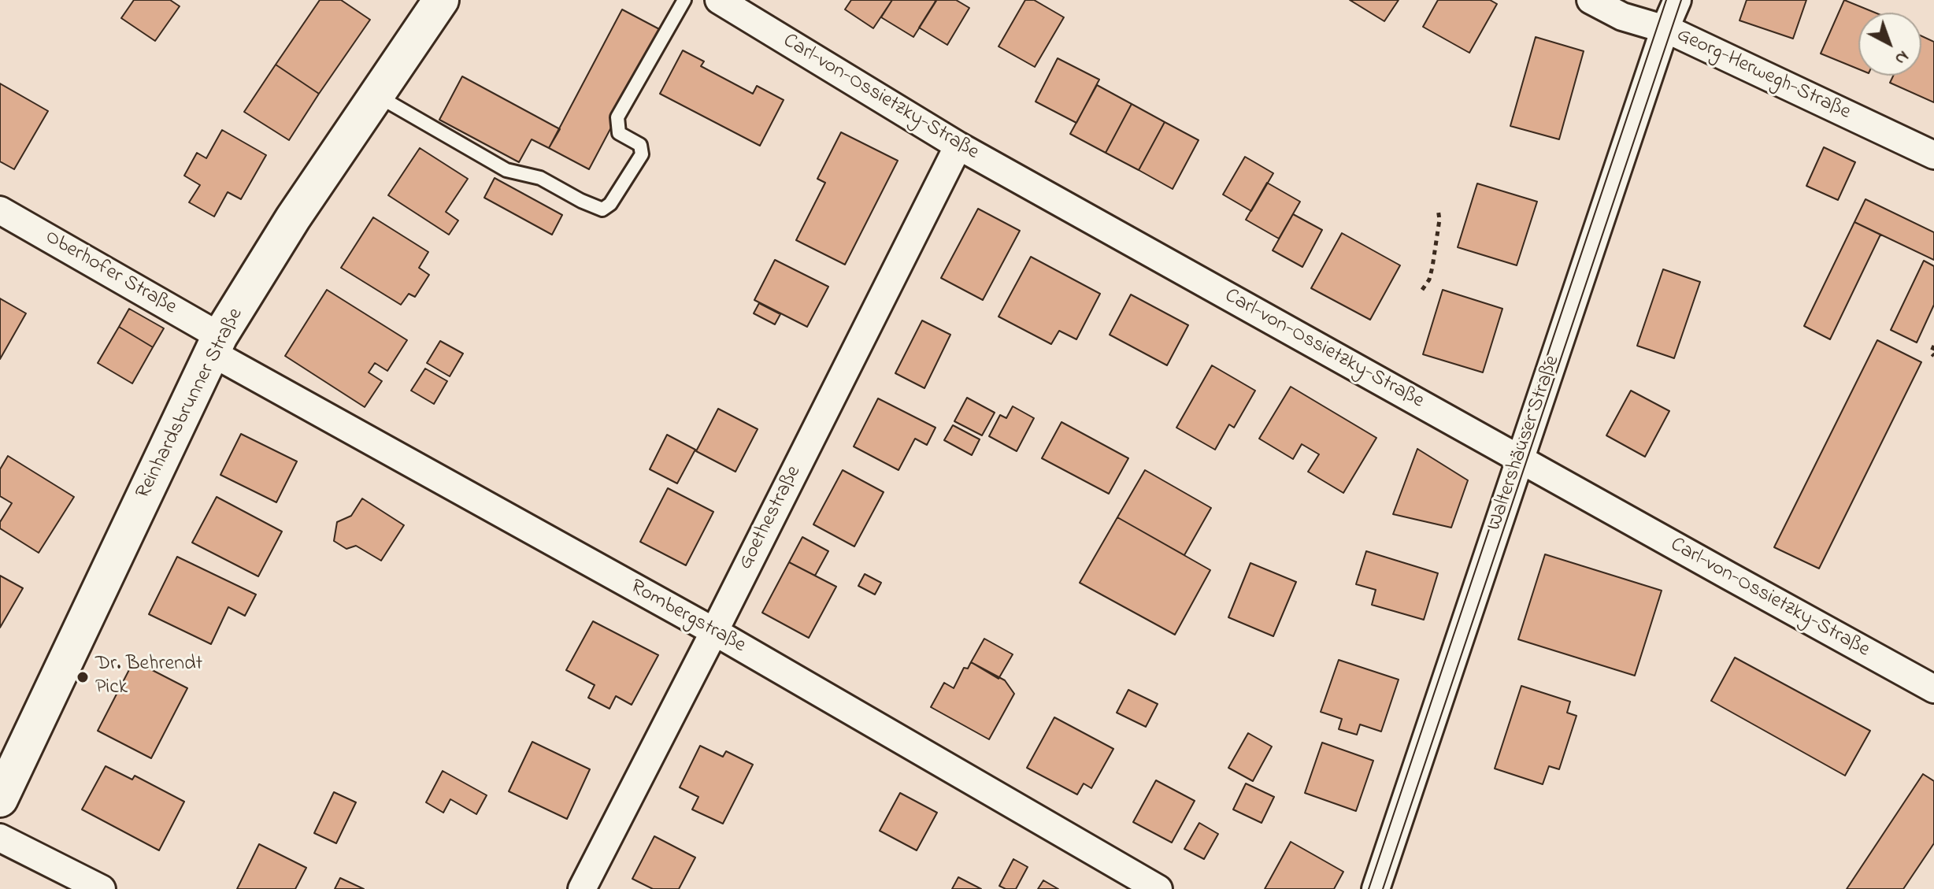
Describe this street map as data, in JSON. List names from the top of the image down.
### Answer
{
  "streets": {
    "street": [
      "Georg-Herwegh-Straße",
      "Carl-von-Ossietzky-Straße",
      "Oberhofer Straße",
      "Reinhardsbrunner Straße",
      "Waltershäuser Straße",
      "Goethestraße",
      "Rombergstraße"
    ]
  },
  "crossings": [
    ["Georg-Herwegh-Straße", "Waltershäuser Straße"],
    ["Carl-von-Ossietzky-Straße", "Waltershäuser Straße"],
    ["Carl-von-Ossietzky-Straße", "Goethestraße"],
    ["Oberhofer Straße", "Reinhardsbrunner Straße"],
    ["Oberhofer Straße", "Rombergstraße"],
    ["Reinhardsbrunner Straße", "Rombergstraße"],
    ["Goethestraße", "Rombergstraße"]
  ],
  "places": ["Dr. Behrendt Pick"],
  "north": "bottom right"
}
